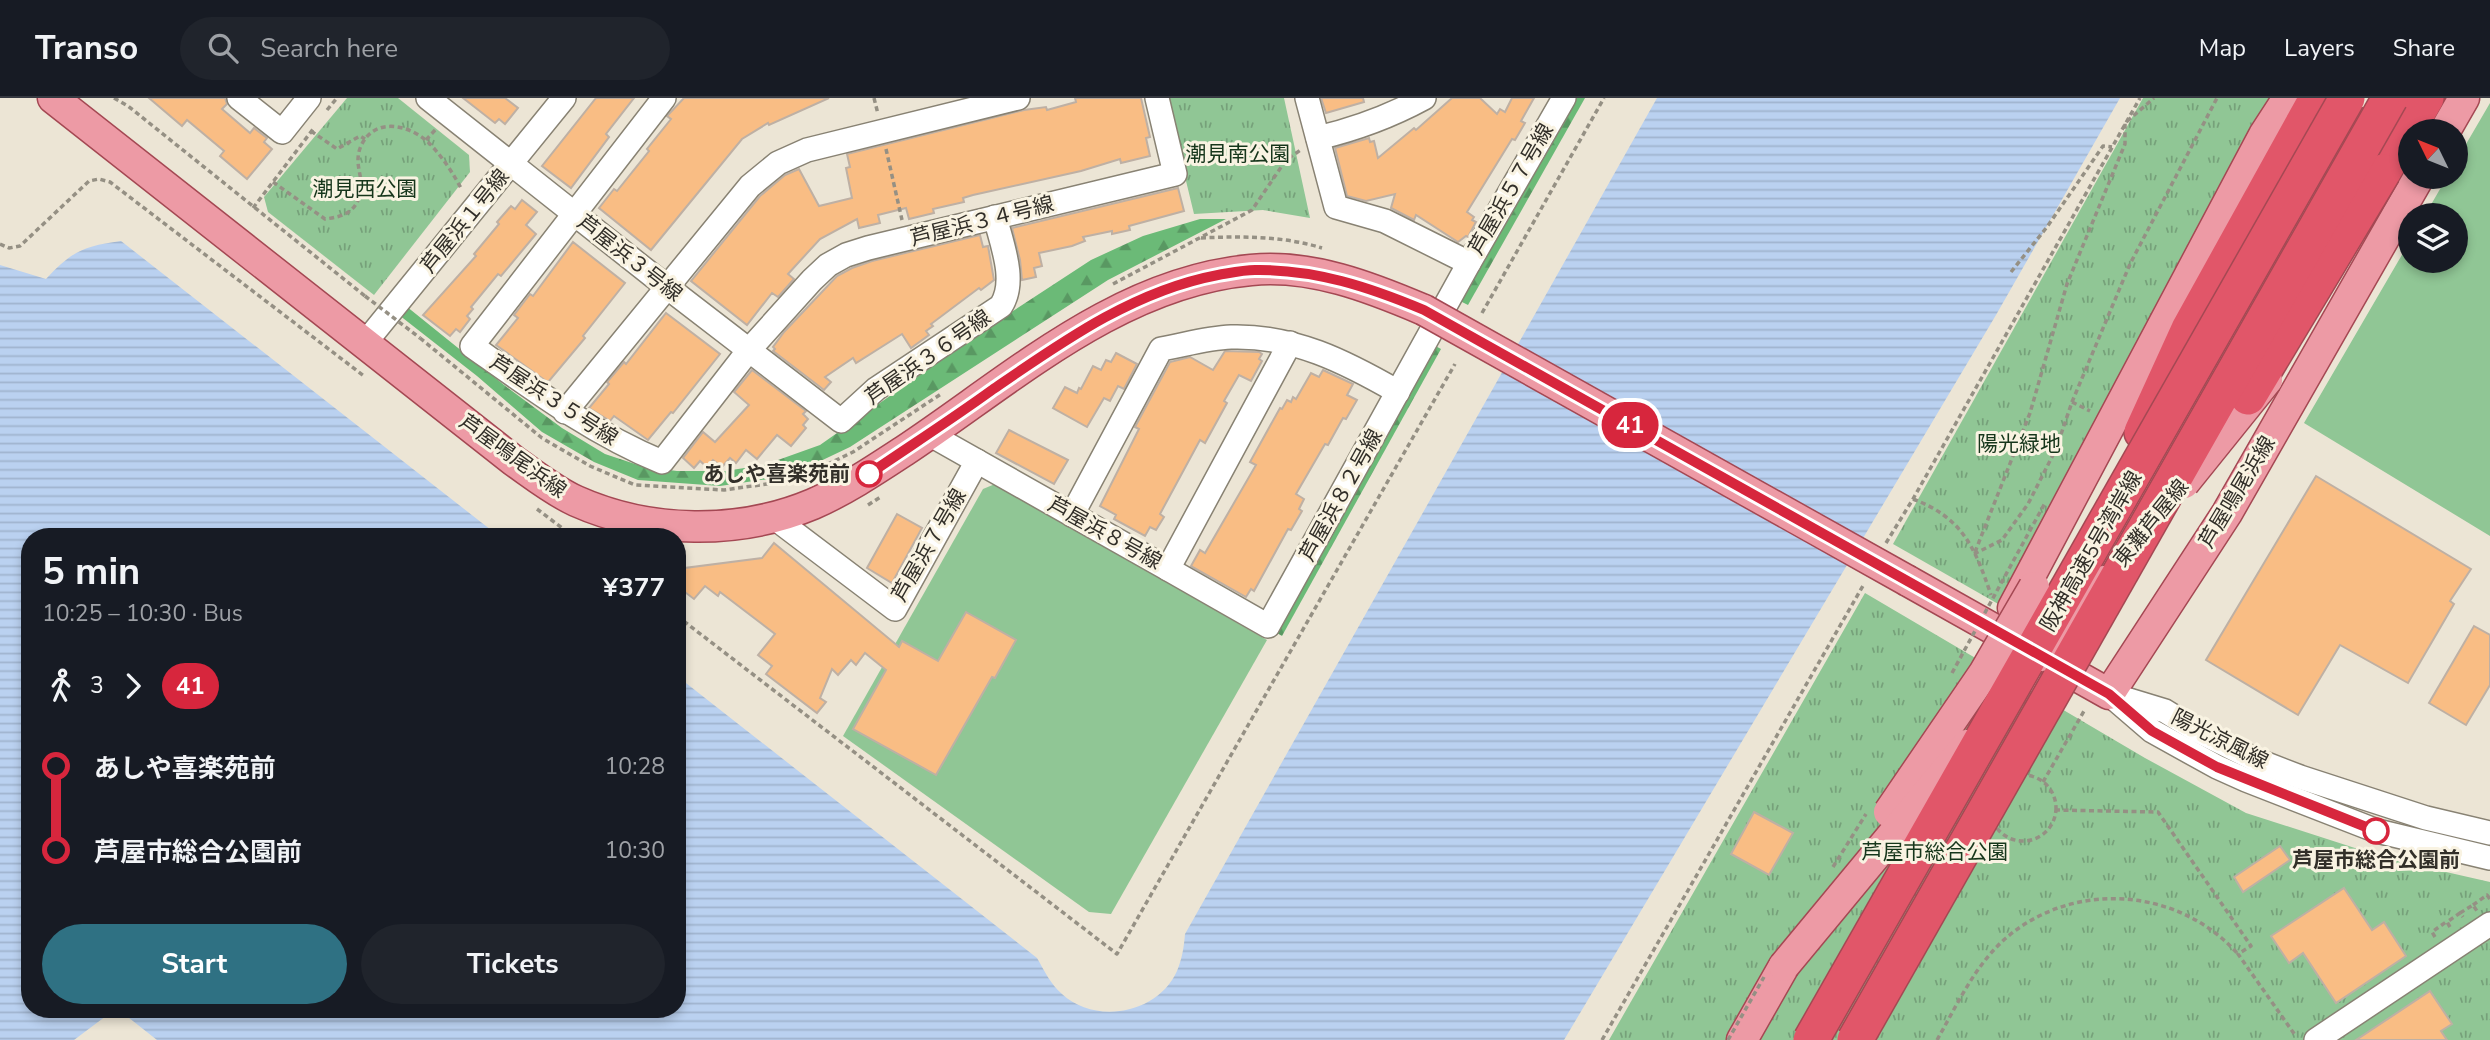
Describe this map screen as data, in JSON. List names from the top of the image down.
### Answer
{
  "streets": {
    "highway": ["阪神高速5号湾岸線"],
    "main road": ["芦屋鳴尾浜線", "東灘芦屋線"],
    "street": [
      "芦屋浜５７号線",
      "芦屋浜１号線",
      "芦屋浜３４号線",
      "芦屋浜３号線",
      "芦屋浜３６号線",
      "芦屋浜３５号線",
      "芦屋浜８２号線",
      "芦屋浜８号線",
      "芦屋浜７号線",
      "陽光涼風線"
    ]
  },
  "crossings": [
    ["芦屋浜５７号線", "芦屋浜８２号線"],
    ["芦屋浜１号線", "芦屋浜３号線"],
    ["芦屋浜１号線", "芦屋鳴尾浜線"],
    ["芦屋浜３４号線", "芦屋浜３号線"],
    ["芦屋浜３４号線", "芦屋浜３６号線"],
    ["芦屋浜３４号線", "芦屋浜３５号線"],
    ["芦屋浜３号線", "芦屋浜３６号線"],
    ["芦屋浜３号線", "芦屋浜３５号線"],
    ["芦屋浜３６号線", "芦屋浜３５号線"],
    ["芦屋鳴尾浜線", "芦屋浜８号線"],
    ["芦屋鳴尾浜線", "芦屋浜７号線"],
    ["芦屋鳴尾浜線", "陽光涼風線"],
    ["芦屋浜８２号線", "芦屋浜８号線"],
    ["東灘芦屋線", "阪神高速5号湾岸線"],
    ["芦屋浜８号線", "芦屋浜７号線"]
  ],
  "parks": [
    "潮見南公園",
    "潮見西公園",
    "陽光緑地",
    "芦屋市総合公園"
  ],
  "places": ["あしや喜楽苑前", "芦屋市総合公園前"],
  "lines": ["bus line 41"],
  "north": "top left",
  "page": {
    "header": "Transo",
    "search": "Search here",
    "nav": ["Map", "Layers", "Share"],
    "on_map": "41",
    "heading": ["5 min", "10:25 – 10:30 · Bus", "¥377"],
    "legs": ["3", "41"],
    "list": [
      {
        "name": "あしや喜楽苑前",
        "value": "10:28"
      },
      {
        "name": "芦屋市総合公園前",
        "value": "10:30"
      }
    ],
    "buttons": ["Start", "Tickets"]
  }
}
